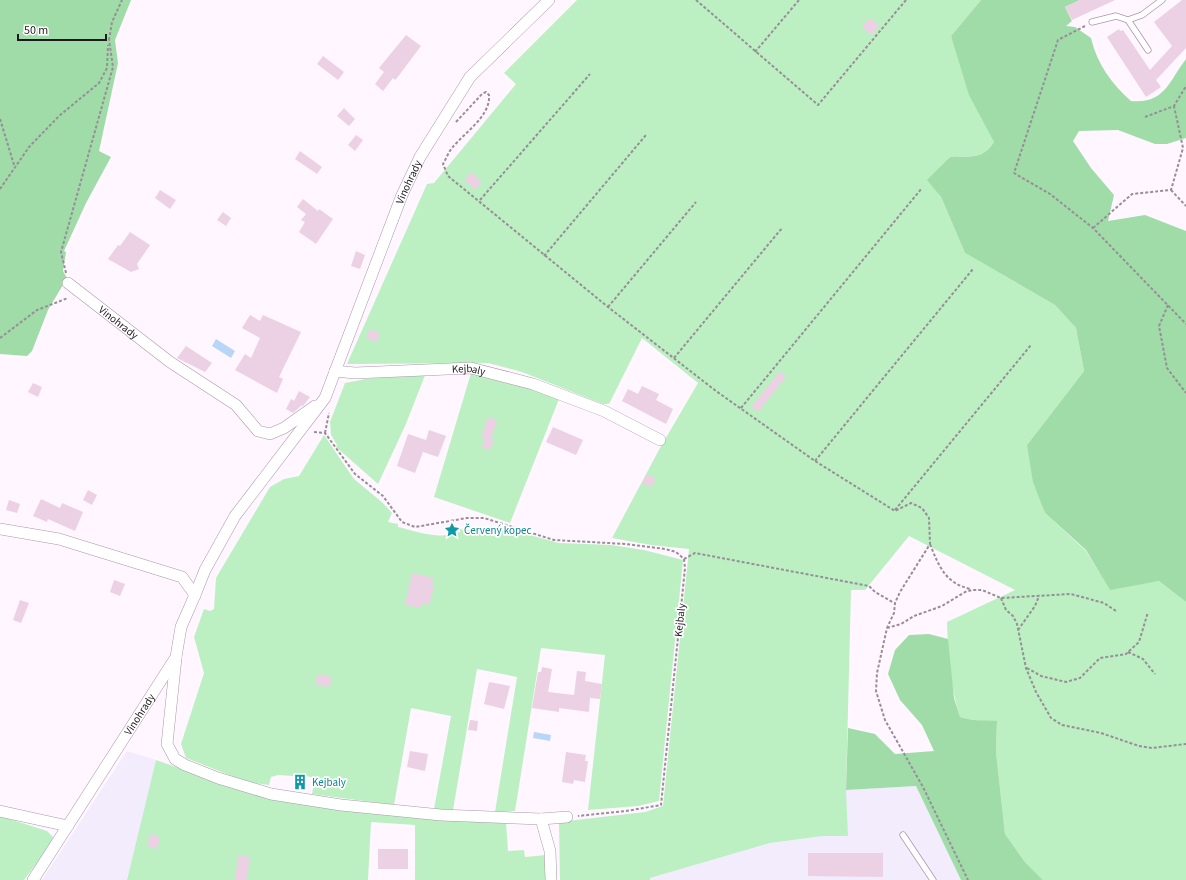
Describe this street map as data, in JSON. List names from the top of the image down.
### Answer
{
  "streets": {
    "street": ["Vinohrady", "Kejbaly"]
  },
  "crossings": [
    ["Vinohrady", "Kejbaly"]
  ],
  "places": {
    "place": ["Červený kopec"],
    "building": ["Kejbaly"]
  },
  "scale_bar": "50 m"
}
